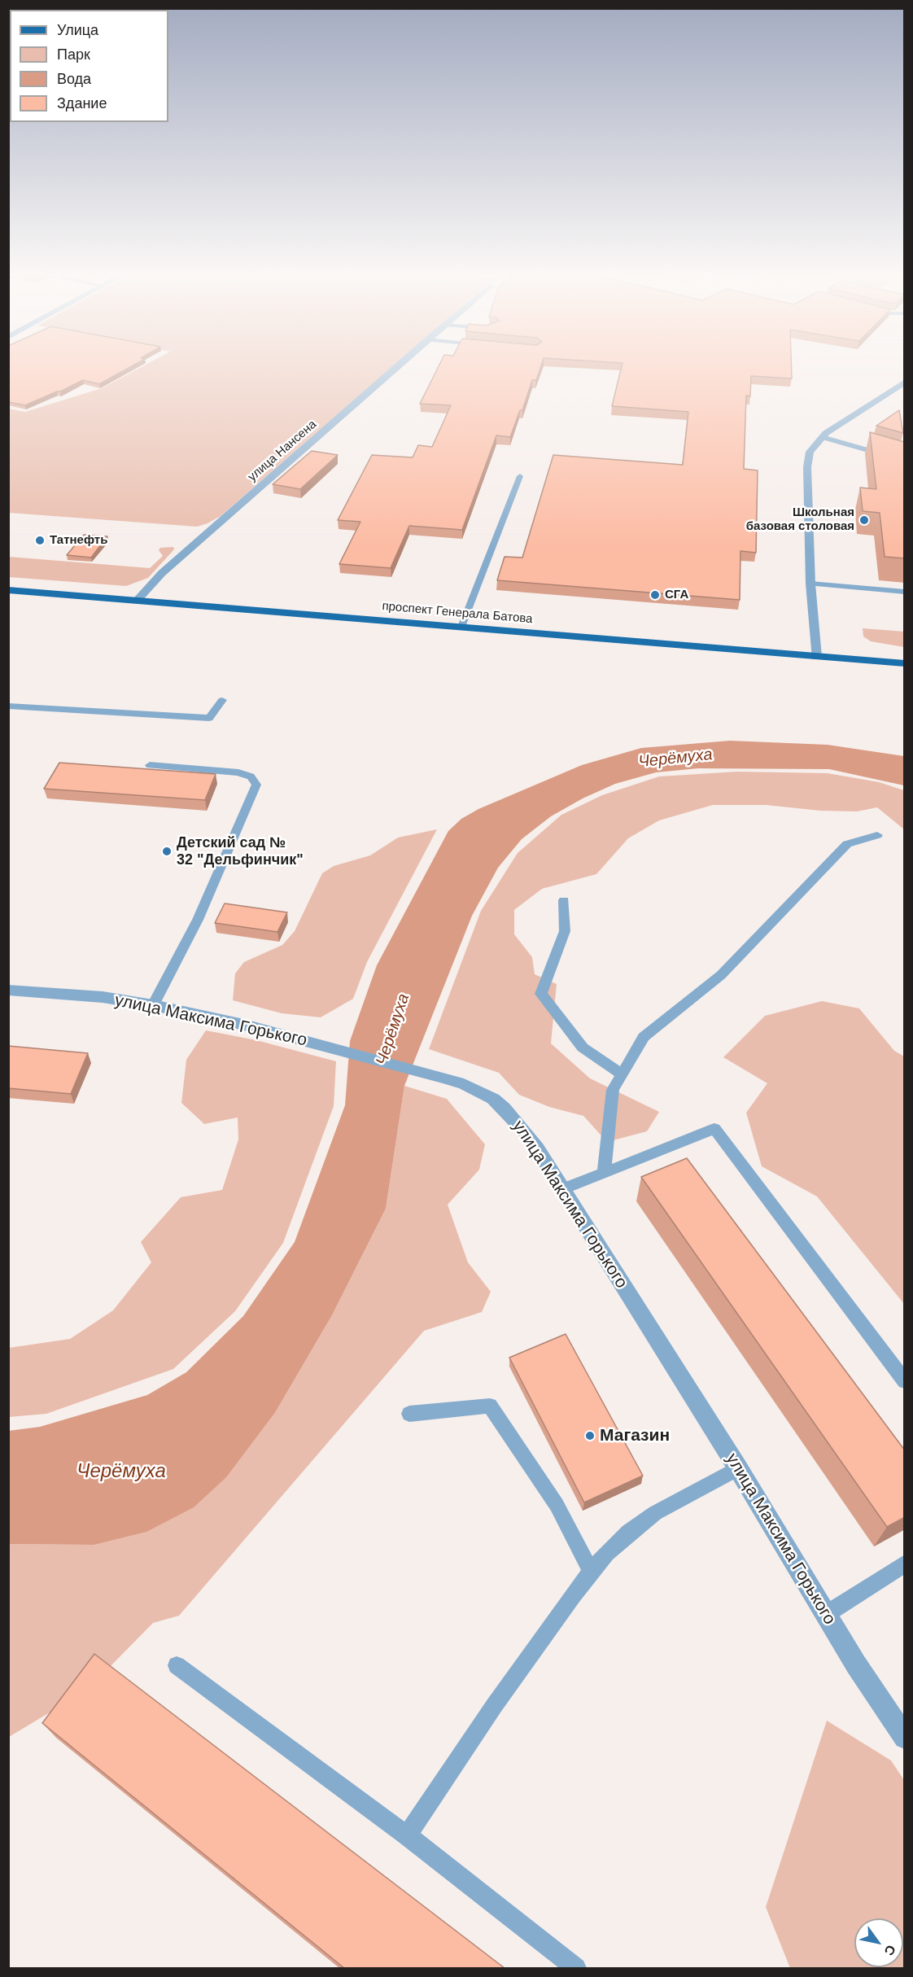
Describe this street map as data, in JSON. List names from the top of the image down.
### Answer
{
  "streets": {
    "main road": ["проспект Генерала Батова"],
    "street": ["улица Нансена", "улица Максима Горького"]
  },
  "crossings": [
    ["улица Нансена", "проспект Генерала Батова"]
  ],
  "water": ["Черёмуха"],
  "places": [
    "Школьная базовая столовая",
    "Татнефть",
    "СГА",
    "Детский сад № 32 \"Дельфинчик\"",
    "Магазин"
  ],
  "legend": [
    "Улица",
    "Парк",
    "Вода",
    "Здание"
  ],
  "north": "bottom right"
}
